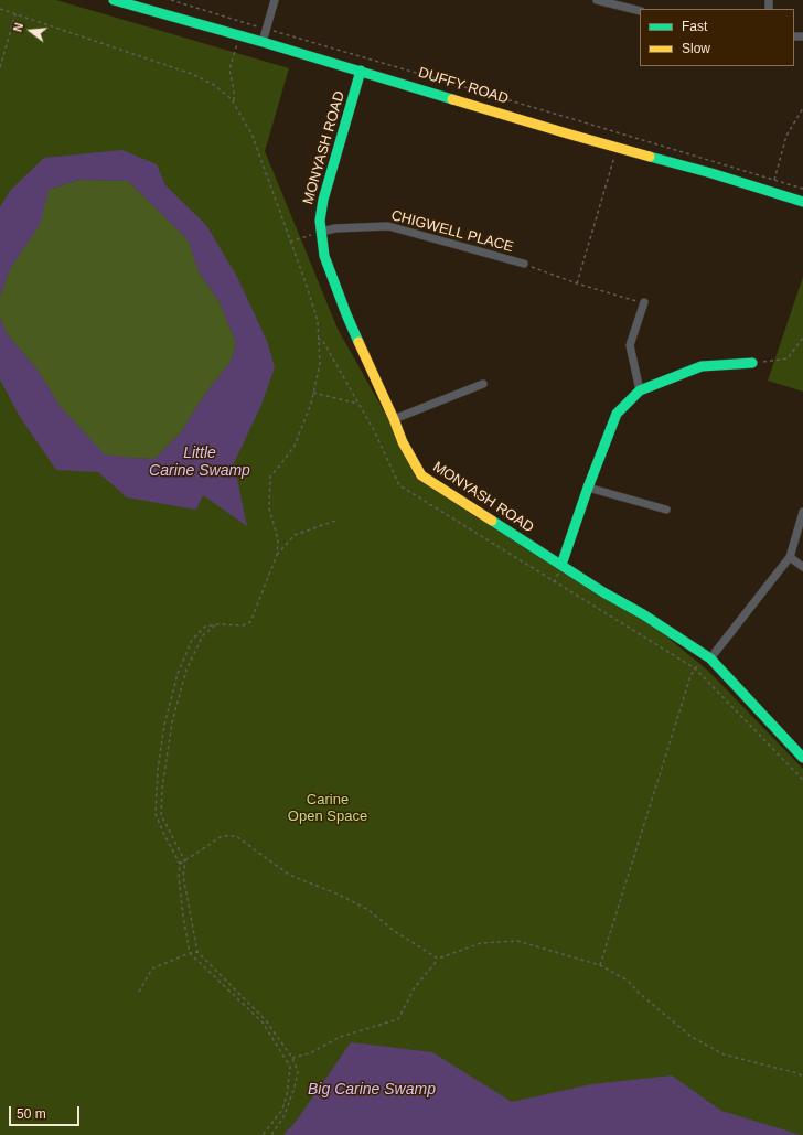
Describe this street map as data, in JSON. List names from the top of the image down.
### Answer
{
  "streets": {
    "street": ["DUFFY ROAD", "MONYASH ROAD", "CHIGWELL PLACE"]
  },
  "crossings": [
    ["DUFFY ROAD", "MONYASH ROAD"],
    ["MONYASH ROAD", "CHIGWELL PLACE"]
  ],
  "water": ["Little Carine Swamp", "Big Carine Swamp"],
  "parks": ["Carine Open Space"],
  "legend": ["Fast", "Slow"],
  "scale_bar": "50 m",
  "north": "left"
}
